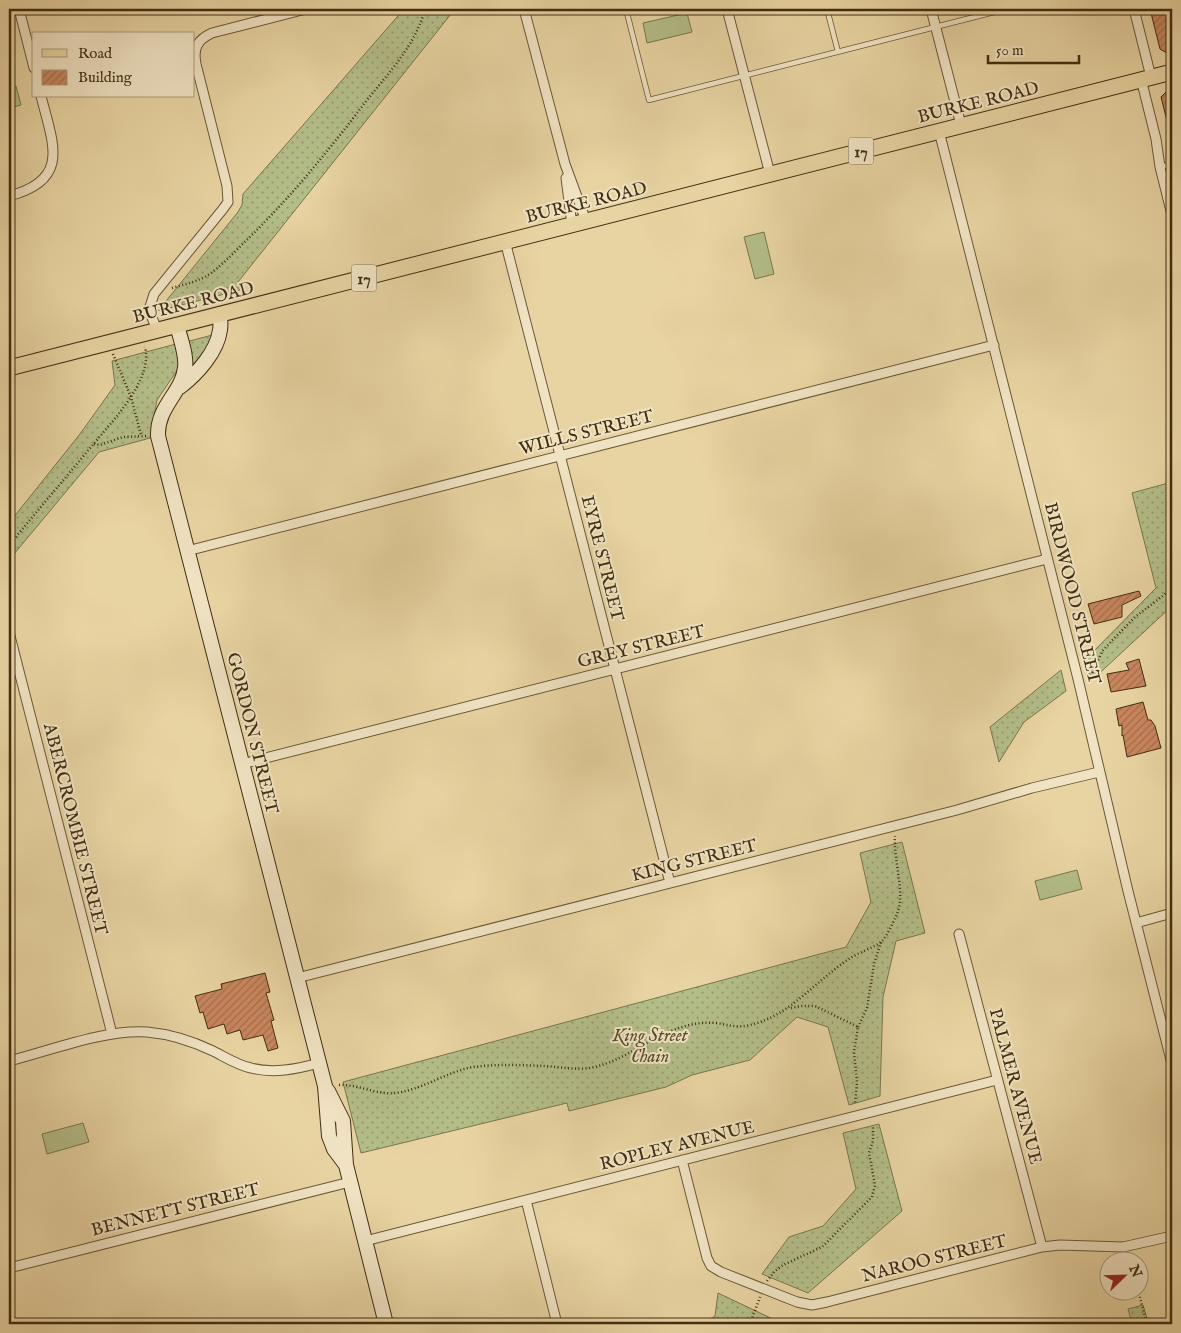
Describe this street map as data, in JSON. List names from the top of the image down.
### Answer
{
  "streets": {
    "main road": ["BURKE ROAD", "17"],
    "street": [
      "WILLS STREET",
      "EYRE STREET",
      "BIRDWOOD STREET",
      "GREY STREET",
      "GORDON STREET",
      "ABERCROMBIE STREET",
      "KING STREET",
      "PALMER AVENUE",
      "ROPLEY AVENUE",
      "BENNETT STREET",
      "NAROO STREET"
    ]
  },
  "crossings": [
    ["BURKE ROAD", "EYRE STREET"],
    ["BURKE ROAD", "BIRDWOOD STREET"],
    ["BURKE ROAD", "GORDON STREET"],
    ["WILLS STREET", "EYRE STREET"],
    ["WILLS STREET", "BIRDWOOD STREET"],
    ["WILLS STREET", "GORDON STREET"],
    ["EYRE STREET", "GREY STREET"],
    ["EYRE STREET", "KING STREET"],
    ["BIRDWOOD STREET", "GREY STREET"],
    ["BIRDWOOD STREET", "KING STREET"],
    ["GREY STREET", "GORDON STREET"],
    ["GORDON STREET", "KING STREET"],
    ["GORDON STREET", "ROPLEY AVENUE"],
    ["GORDON STREET", "BENNETT STREET"],
    ["PALMER AVENUE", "ROPLEY AVENUE"],
    ["PALMER AVENUE", "NAROO STREET"],
    ["ROPLEY AVENUE", "NAROO STREET"]
  ],
  "parks": ["King Street Chain"],
  "legend": ["Road", "Building"],
  "scale_bar": "50 m",
  "north": "top right"
}
